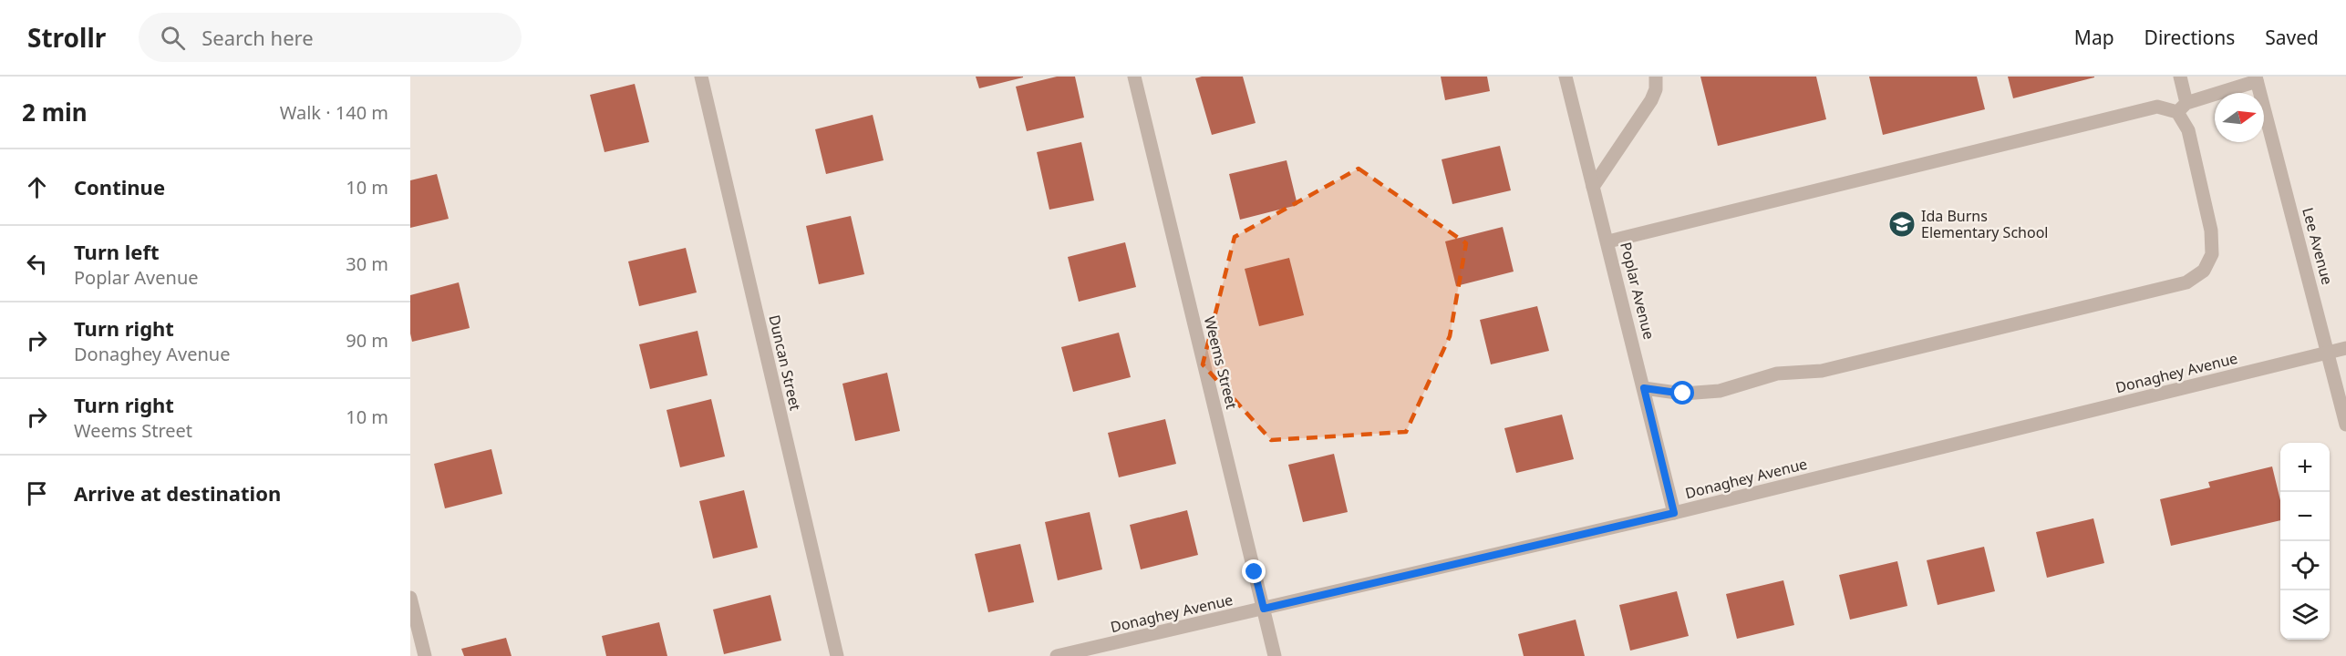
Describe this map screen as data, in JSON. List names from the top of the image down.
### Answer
{
  "streets": {
    "street": [
      "Lee Avenue",
      "Poplar Avenue",
      "Duncan Street",
      "Weems Street",
      "Donaghey Avenue"
    ]
  },
  "crossings": [
    ["Lee Avenue", "Donaghey Avenue"],
    ["Poplar Avenue", "Donaghey Avenue"],
    ["Weems Street", "Donaghey Avenue"]
  ],
  "places": {
    "school or university": ["Ida Burns Elementary School"]
  },
  "north": "right",
  "page": {
    "header": "Strollr",
    "search": "Search here",
    "nav": ["Map", "Directions", "Saved"],
    "heading": ["2 min", "Walk · 140 m"],
    "list": [
      ["Continue", "10 m"],
      ["Turn left", "Poplar Avenue", "30 m"],
      ["Turn right", "Donaghey Avenue", "90 m"],
      ["Turn right", "Weems Street", "10 m"],
      "Arrive at destination"
    ],
    "map_buttons": ["+", "−"]
  }
}
